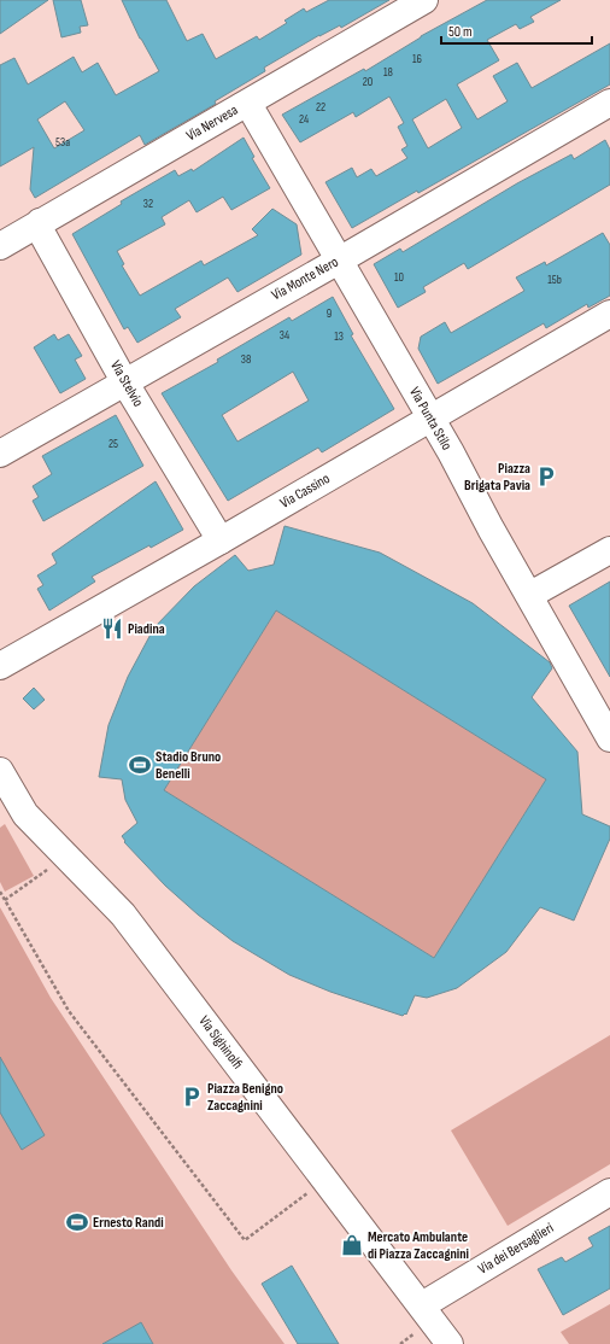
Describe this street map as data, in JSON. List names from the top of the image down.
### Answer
{
  "streets": {
    "street": [
      "Via Nervesa",
      "Via Monte Nero",
      "Via Stelvio",
      "Via Punta Stilo",
      "Via Cassino",
      "Via Sighinolfi",
      "Via dei Bersaglieri"
    ]
  },
  "crossings": [
    ["Via Nervesa", "Via Stelvio"],
    ["Via Nervesa", "Via Punta Stilo"],
    ["Via Monte Nero", "Via Stelvio"],
    ["Via Monte Nero", "Via Punta Stilo"],
    ["Via Stelvio", "Via Cassino"],
    ["Via Punta Stilo", "Via Cassino"],
    ["Via Sighinolfi", "Via dei Bersaglieri"]
  ],
  "places": {
    "parking": ["Piazza Brigata Pavia", "Piazza Benigno Zaccagnini"],
    "restaurant": ["Piadina"],
    "sports": ["Stadio Bruno Benelli", "Ernesto Randi"],
    "shop": ["Mercato Ambulante di Piazza Zaccagnini"]
  },
  "house_numbers": [
    "16",
    "18",
    "20",
    "22",
    "24",
    "53a",
    "32",
    "10",
    "15b",
    "9",
    "34",
    "13",
    "38",
    "25"
  ],
  "scale_bar": "50 m"
}
